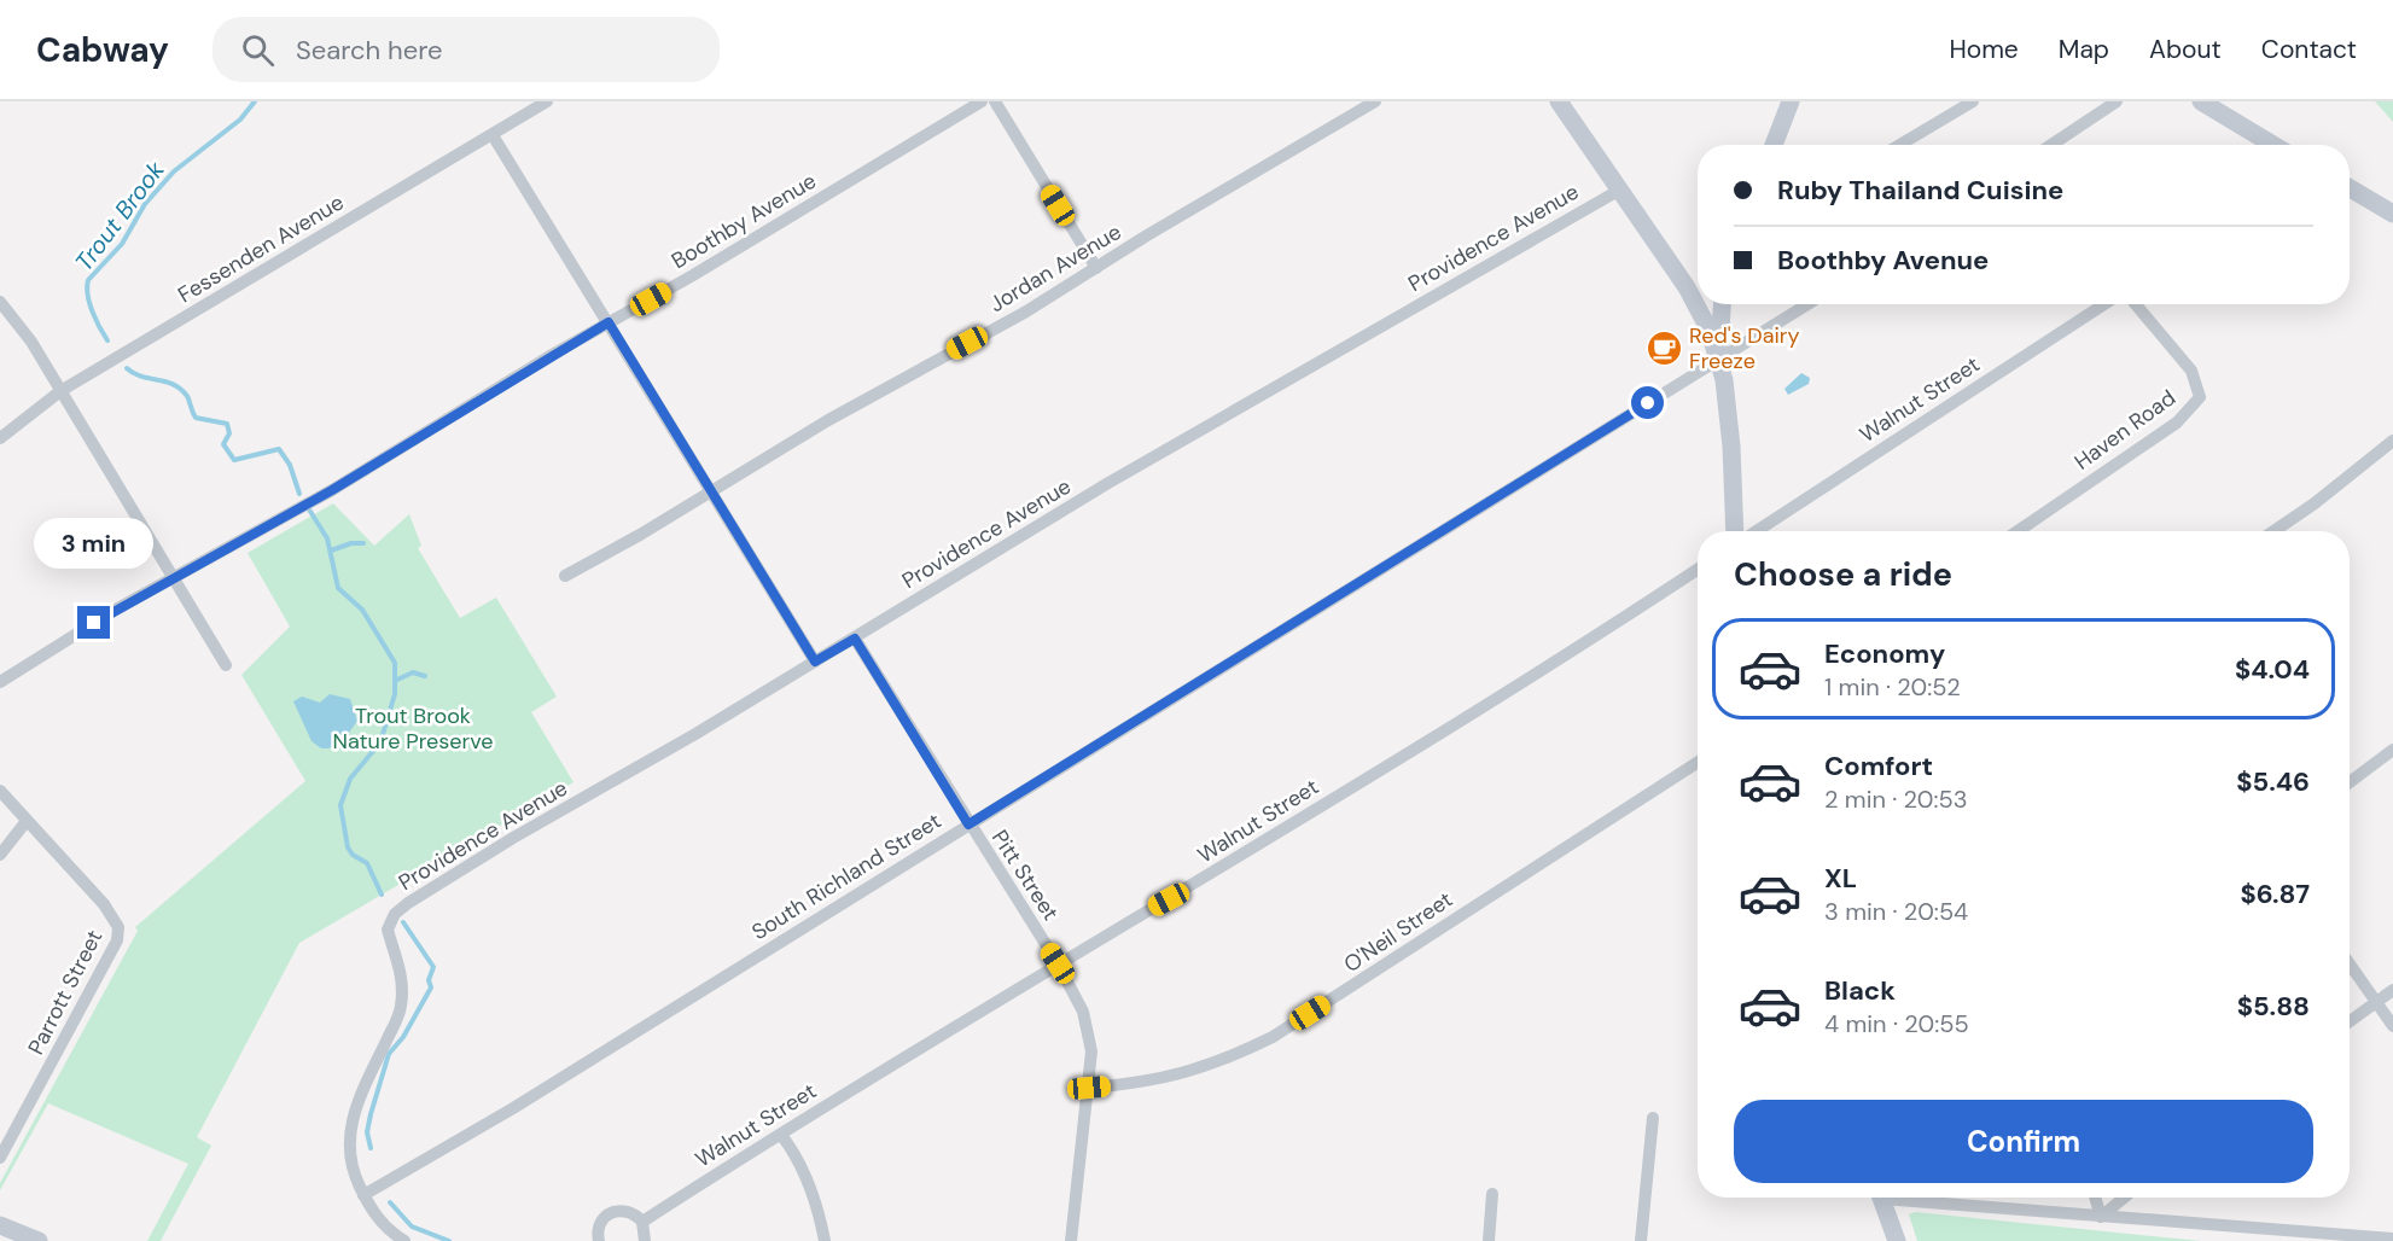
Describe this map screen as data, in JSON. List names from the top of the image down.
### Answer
{
  "streets": {
    "street": [
      "Boothby Avenue",
      "Providence Avenue",
      "Fessenden Avenue",
      "Jordan Avenue",
      "Walnut Street",
      "Haven Road",
      "Pitt Street",
      "South Richland Street",
      "O'Neil Street",
      "Parrott Street"
    ]
  },
  "crossings": [
    ["Providence Avenue", "Pitt Street"],
    ["Providence Avenue", "South Richland Street"],
    ["Walnut Street", "Pitt Street"],
    ["Pitt Street", "South Richland Street"],
    ["Pitt Street", "O'Neil Street"]
  ],
  "water": ["Trout Brook"],
  "parks": ["Trout Brook Nature Preserve"],
  "places": {
    "cafe": ["Red's Dairy Freeze"]
  },
  "page": {
    "header": "Cabway",
    "search": "Search here",
    "nav": [
      "Home",
      "Map",
      "About",
      "Contact"
    ],
    "banner": ["Ruby Thailand Cuisine", "Boothby Avenue"],
    "bubble": "3 min",
    "heading": "Choose a ride",
    "list": [
      {
        "name": "Economy",
        "note": "1 min · 20:52",
        "value": "$4.04"
      },
      {
        "name": "Comfort",
        "note": "2 min · 20:53",
        "value": "$5.46"
      },
      {
        "name": "XL",
        "note": "3 min · 20:54",
        "value": "$6.87"
      },
      {
        "name": "Black",
        "note": "4 min · 20:55",
        "value": "$5.88"
      }
    ],
    "buttons": "Confirm"
  }
}
